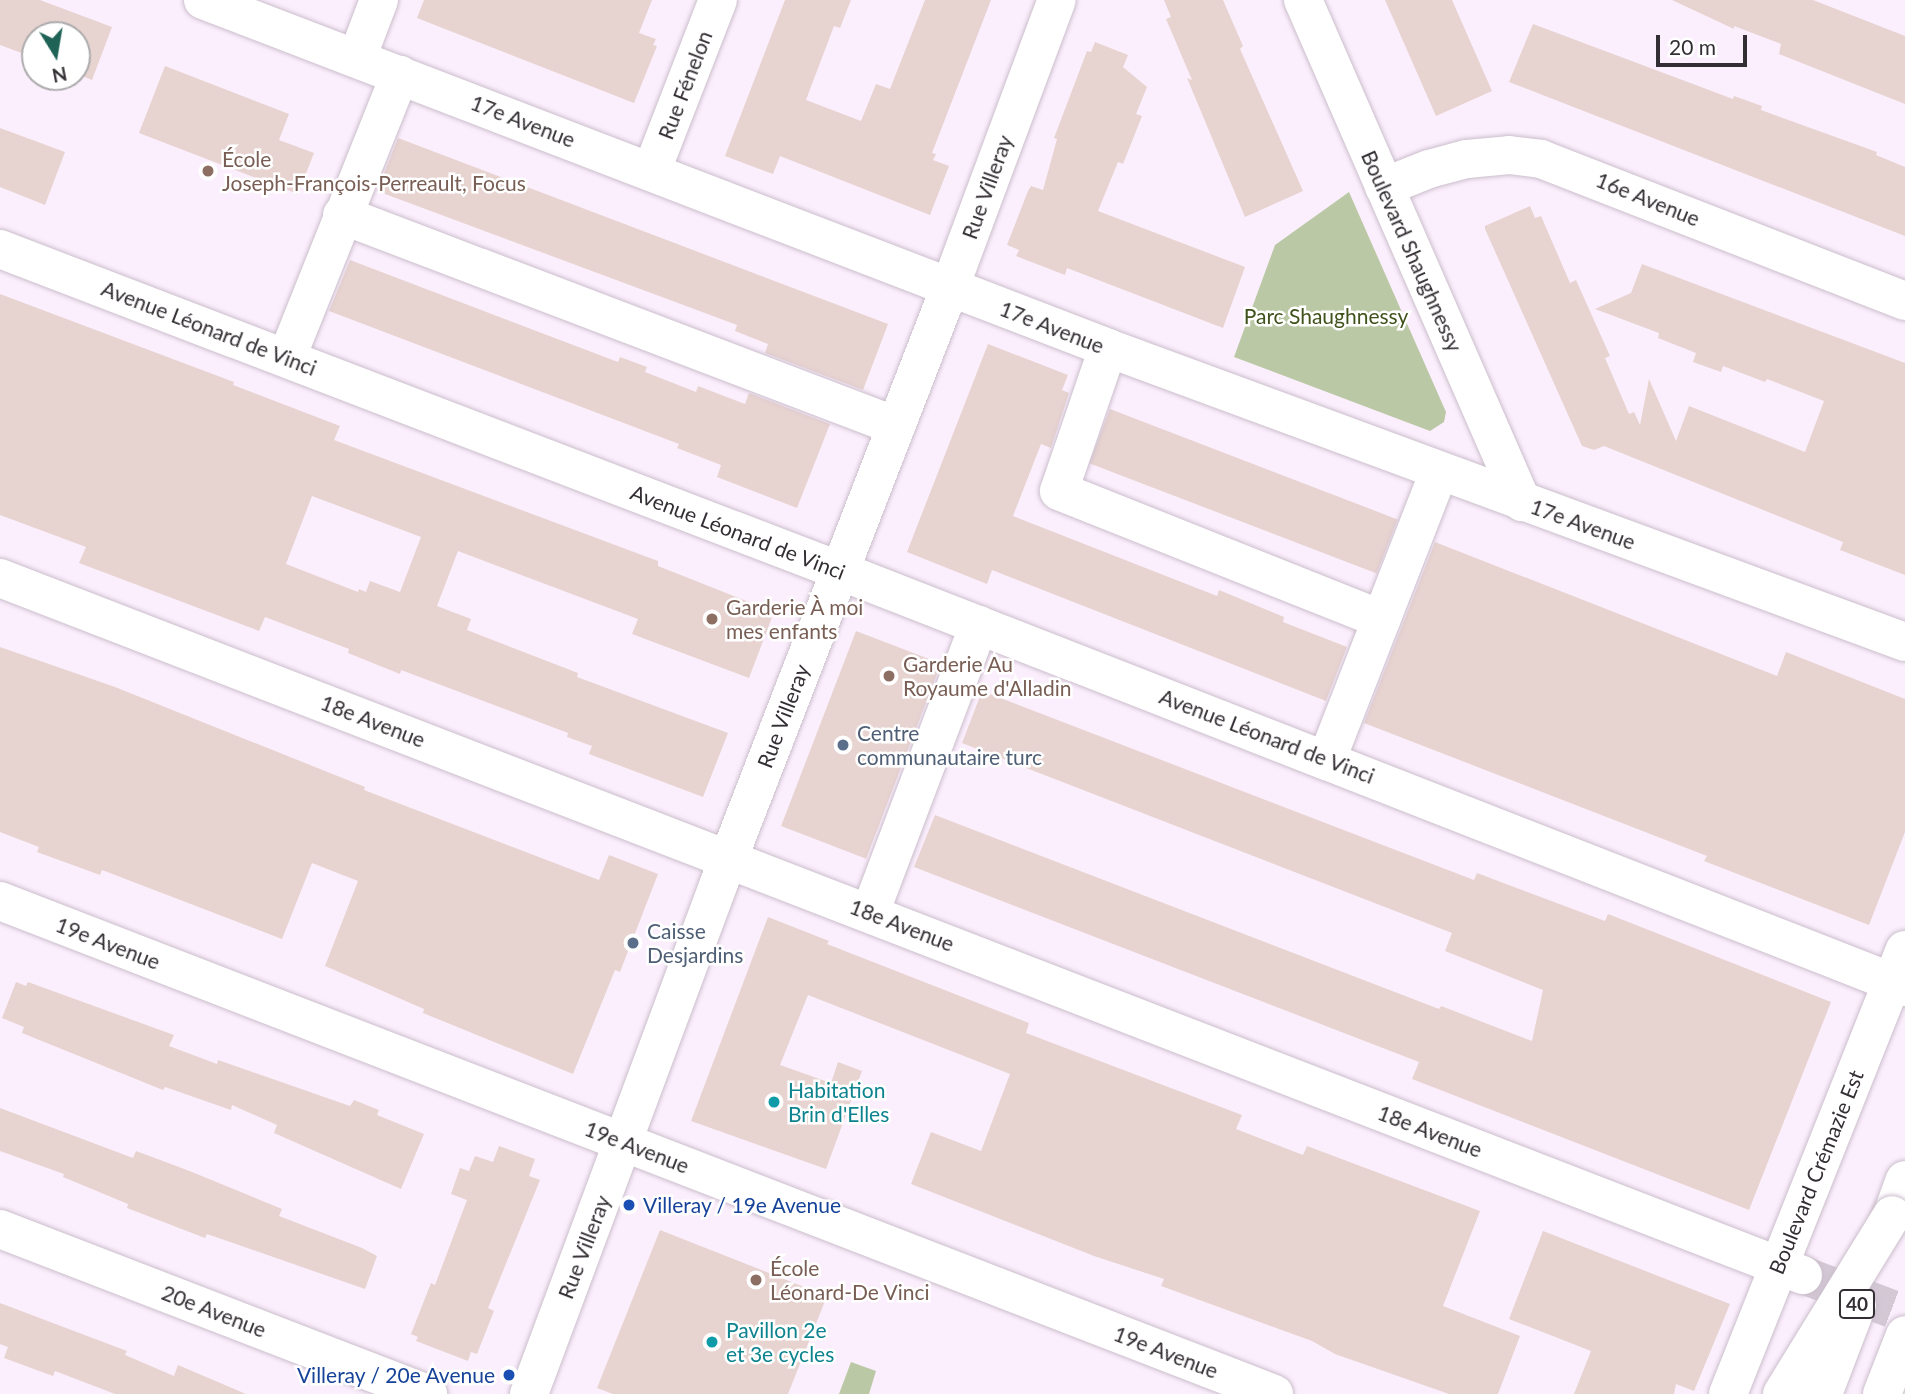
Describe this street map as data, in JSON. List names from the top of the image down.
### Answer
{
  "streets": {
    "main road": [
      "Rue Fénelon",
      "17e Avenue",
      "Rue Villeray",
      "16e Avenue",
      "Boulevard Shaughnessy",
      "Avenue Léonard de Vinci",
      "18e Avenue",
      "19e Avenue",
      "Boulevard Crémazie Est",
      "40",
      "20e Avenue"
    ]
  },
  "crossings": [
    ["Rue Fénelon", "17e Avenue"],
    ["17e Avenue", "Rue Villeray"],
    ["17e Avenue", "Boulevard Shaughnessy"],
    ["Rue Villeray", "Avenue Léonard de Vinci"],
    ["Rue Villeray", "18e Avenue"],
    ["Rue Villeray", "19e Avenue"],
    ["16e Avenue", "Boulevard Shaughnessy"],
    ["Avenue Léonard de Vinci", "Boulevard Crémazie Est"],
    ["18e Avenue", "Boulevard Crémazie Est"]
  ],
  "parks": ["Parc Shaughnessy"],
  "places": [
    "École Joseph-François-Perreault, Focus",
    "Garderie À moi mes enfants",
    "Garderie Au Royaume d'Alladin",
    "Centre communautaire turc",
    "Caisse Desjardins",
    "Habitation Brin d'Elles",
    "Villeray / 19e Avenue",
    "École Léonard-De Vinci",
    "Pavillon 2e et 3e cycles",
    "Villeray / 20e Avenue"
  ],
  "scale_bar": "20 m",
  "north": "bottom"
}
